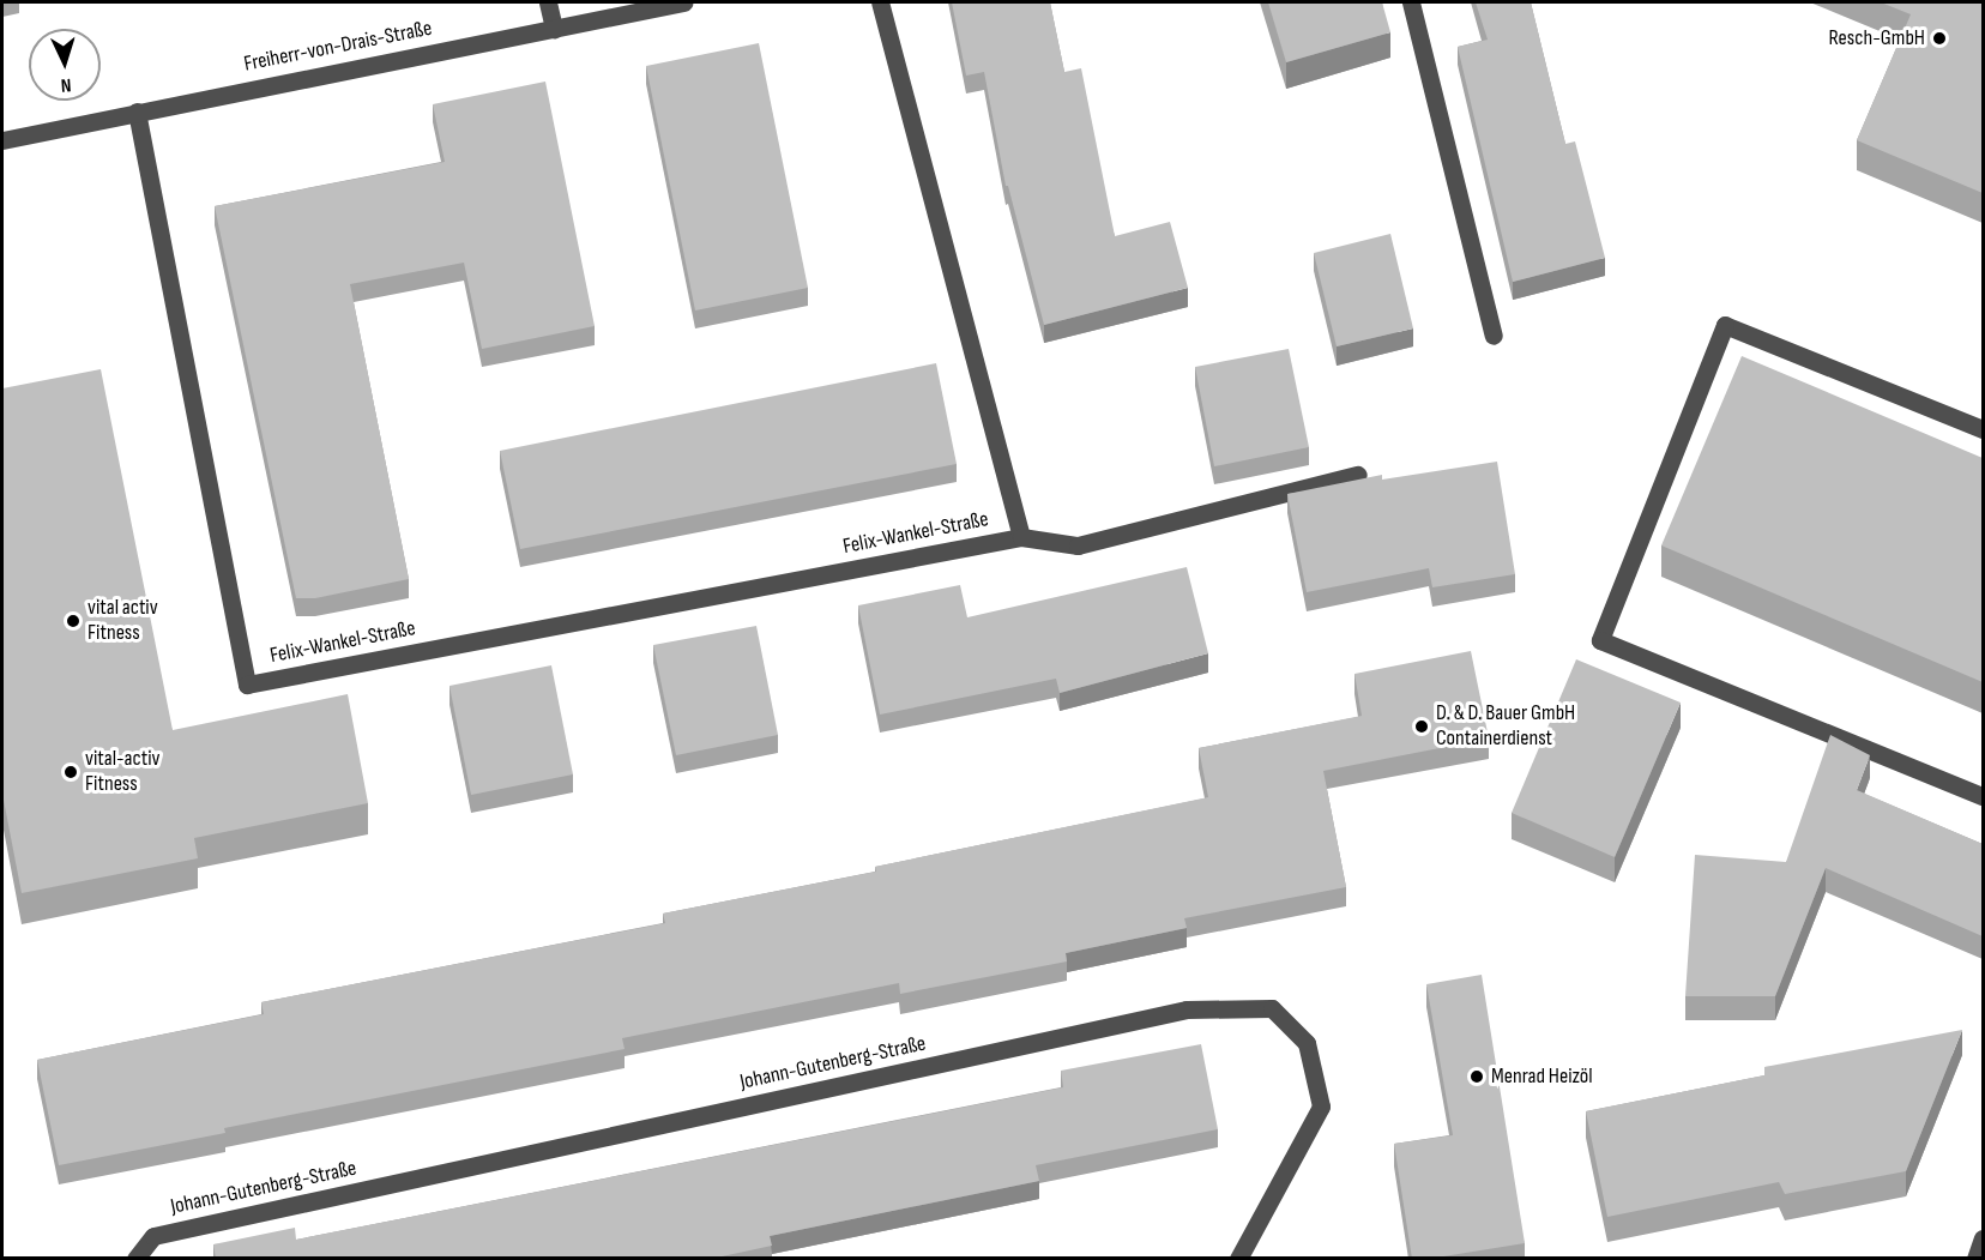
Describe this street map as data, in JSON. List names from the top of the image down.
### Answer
{
  "streets": {
    "street": ["Freiherr-von-Drais-Straße", "Felix-Wankel-Straße", "Johann-Gutenberg-Straße"]
  },
  "crossings": [
    ["Freiherr-von-Drais-Straße", "Felix-Wankel-Straße"]
  ],
  "places": [
    "Resch-GmbH",
    "vital activ Fitness",
    "D. & D. Bauer GmbH Containerdienst",
    "vital-activ Fitness",
    "Menrad Heizöl"
  ],
  "north": "bottom"
}
